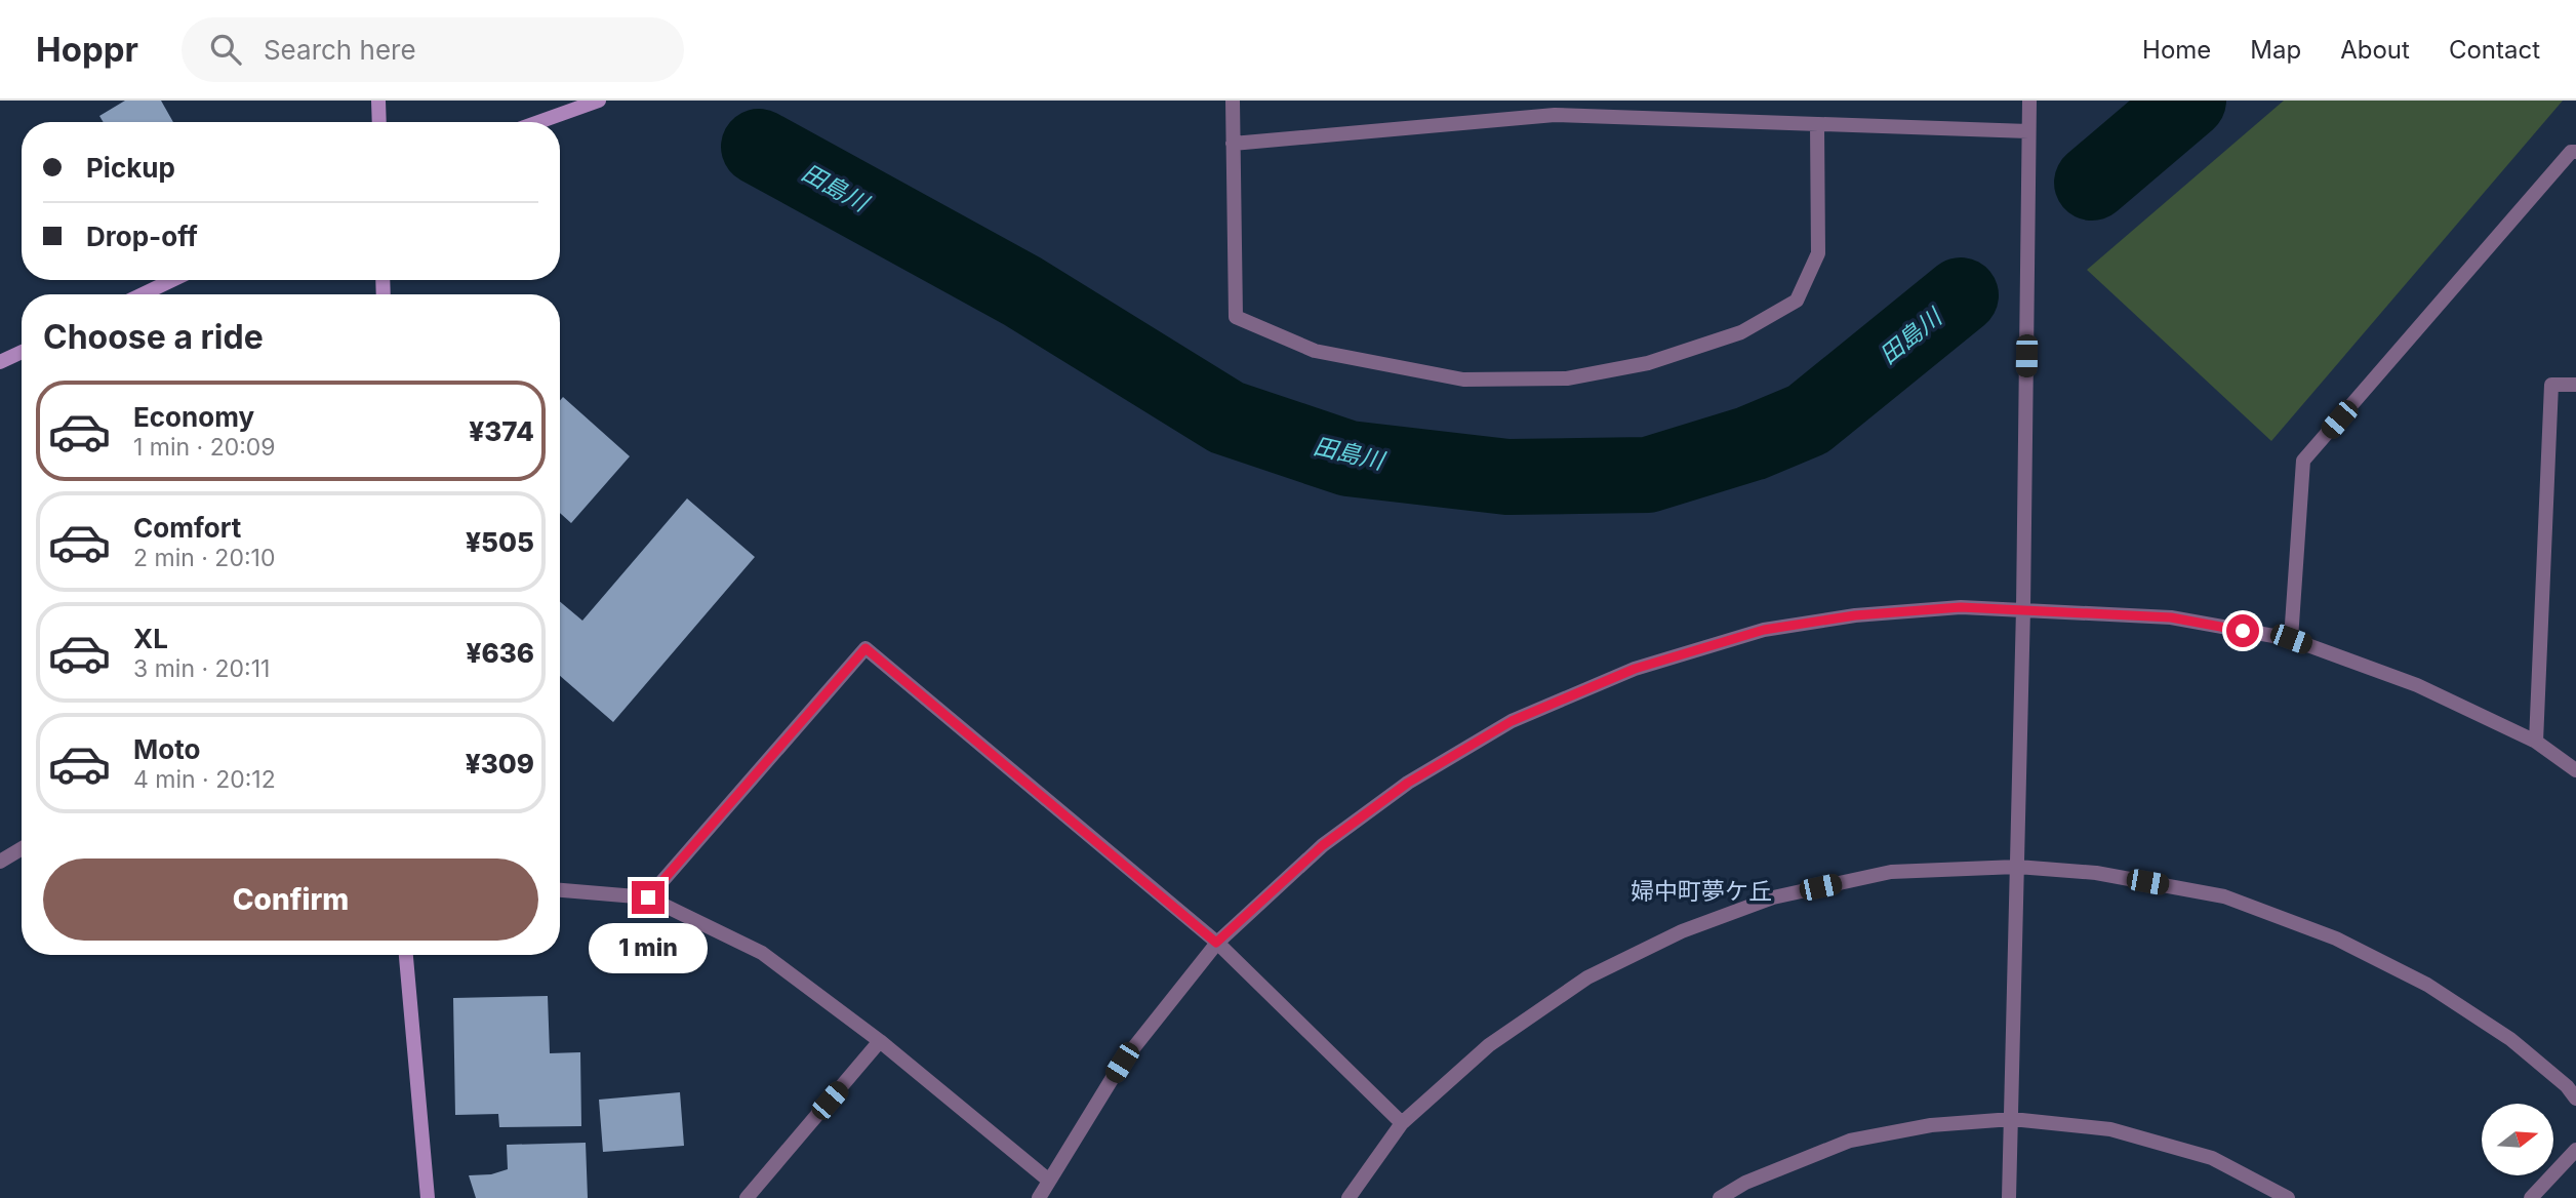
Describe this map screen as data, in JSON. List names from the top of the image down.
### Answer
{
  "districts": ["婦中町夢ケ丘"],
  "water": ["田島川"],
  "north": "right",
  "page": {
    "header": "Hoppr",
    "search": "Search here",
    "nav": [
      "Home",
      "Map",
      "About",
      "Contact"
    ],
    "banner": ["Pickup", "Drop-off"],
    "heading": "Choose a ride",
    "list": [
      {
        "name": "Economy",
        "note": "1 min · 20:09",
        "value": "¥374"
      },
      {
        "name": "Comfort",
        "note": "2 min · 20:10",
        "value": "¥505"
      },
      {
        "name": "XL",
        "note": "3 min · 20:11",
        "value": "¥636"
      },
      {
        "name": "Moto",
        "note": "4 min · 20:12",
        "value": "¥309"
      }
    ],
    "buttons": "Confirm",
    "bubble": "1 min"
  }
}
